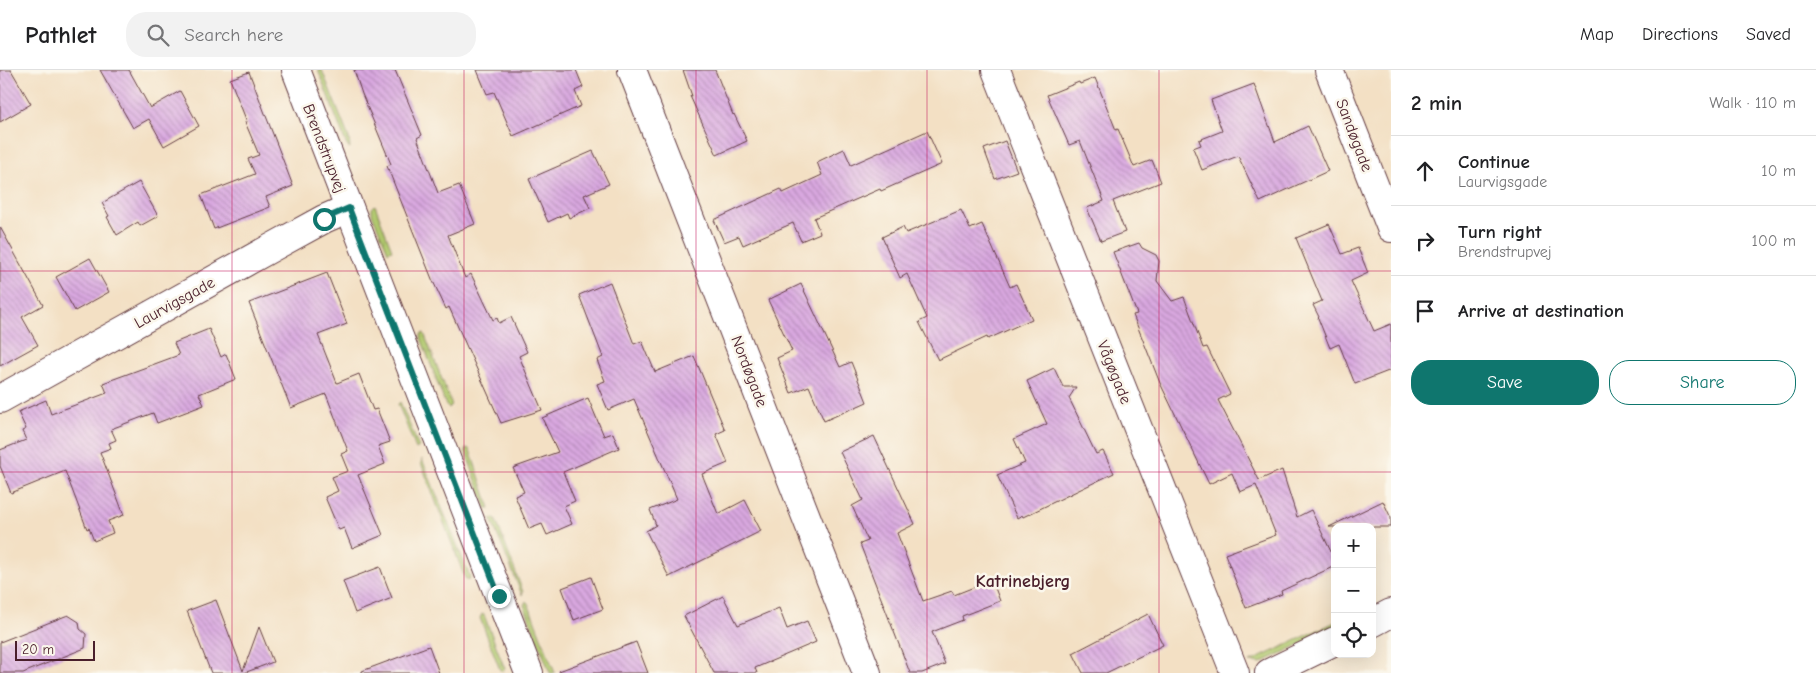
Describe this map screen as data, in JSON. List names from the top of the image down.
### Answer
{
  "streets": {
    "street": [
      "Sandøgade",
      "Brendstrupvej",
      "Laurvigsgade",
      "Nordøgade",
      "Vågøgade"
    ]
  },
  "crossings": [
    ["Brendstrupvej", "Laurvigsgade"]
  ],
  "districts": ["Katrinebjerg"],
  "scale_bar": "20 m",
  "page": {
    "header": "Pathlet",
    "search": "Search here",
    "nav": ["Map", "Directions", "Saved"],
    "heading": ["2 min", "Walk · 110 m"],
    "list": [
      ["Continue", "Laurvigsgade", "10 m"],
      ["Turn right", "Brendstrupvej", "100 m"],
      "Arrive at destination"
    ],
    "buttons": ["Save", "Share"],
    "map_buttons": ["+", "−"],
    "scale": "20 m"
  }
}
